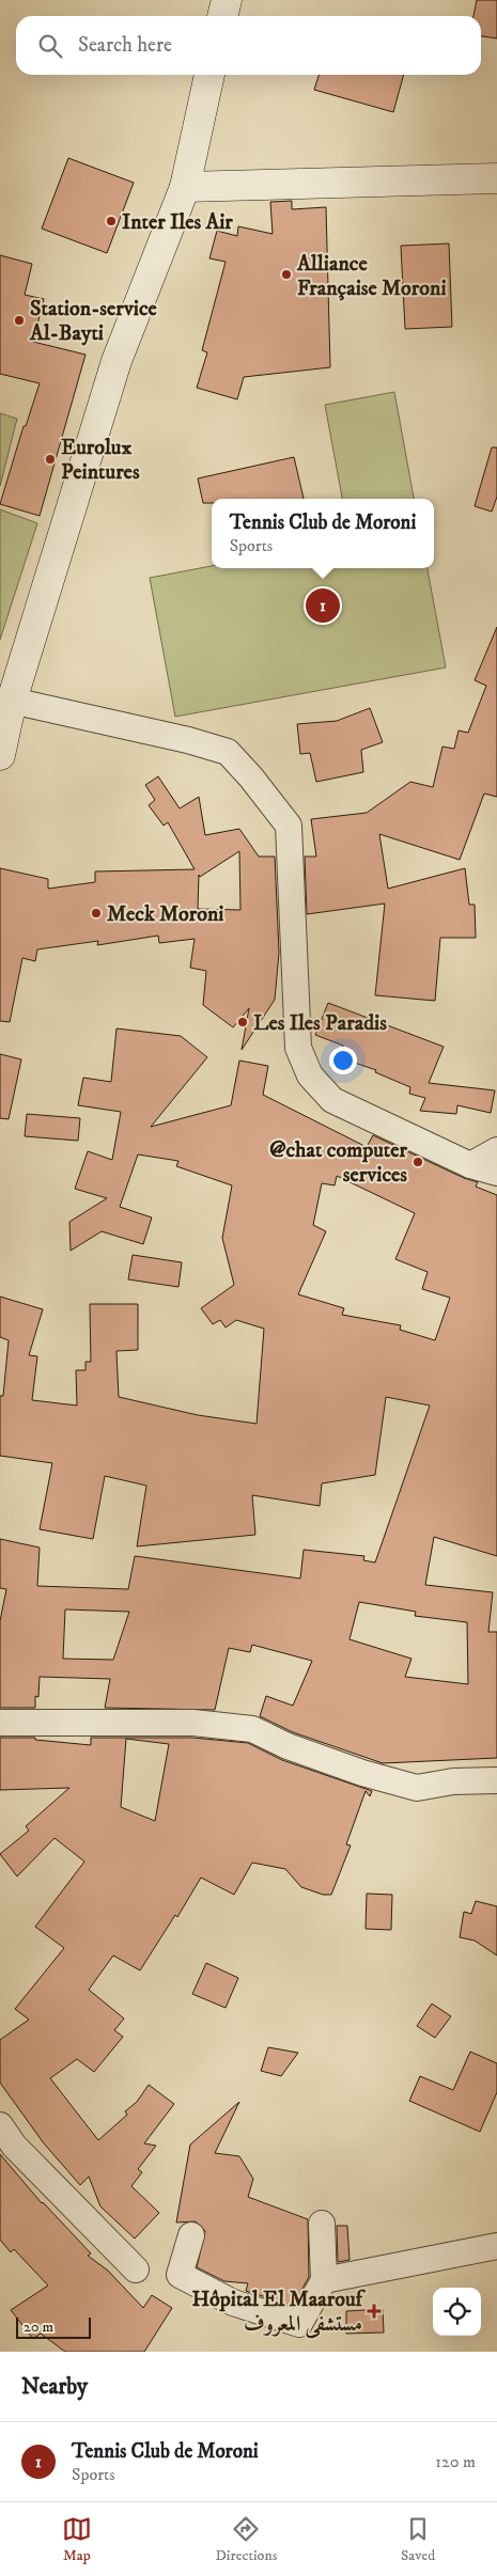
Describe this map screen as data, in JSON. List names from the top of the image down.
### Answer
{
  "places": {
    "other": [
      "Inter Iles Air",
      "Alliance Française Moroni",
      "Station-service Al-Bayti",
      "Eurolux Peintures",
      "Meck Moroni",
      "Les Iles Paradis",
      "@chat computer services"
    ],
    "health": ["Hôpital El Maarouf مستشفى المعروف"]
  },
  "scale_bar": "20 m",
  "page": {
    "search": "Search here",
    "popup": ["Tennis Club de Moroni", "Sports"],
    "pins": "1",
    "scale": "20 m",
    "heading": "Nearby",
    "list": [
      {
        "mark": "1",
        "name": "Tennis Club de Moroni",
        "note": "Sports",
        "value": "120 m"
      }
    ],
    "nav": ["Map", "Directions", "Saved"]
  }
}
